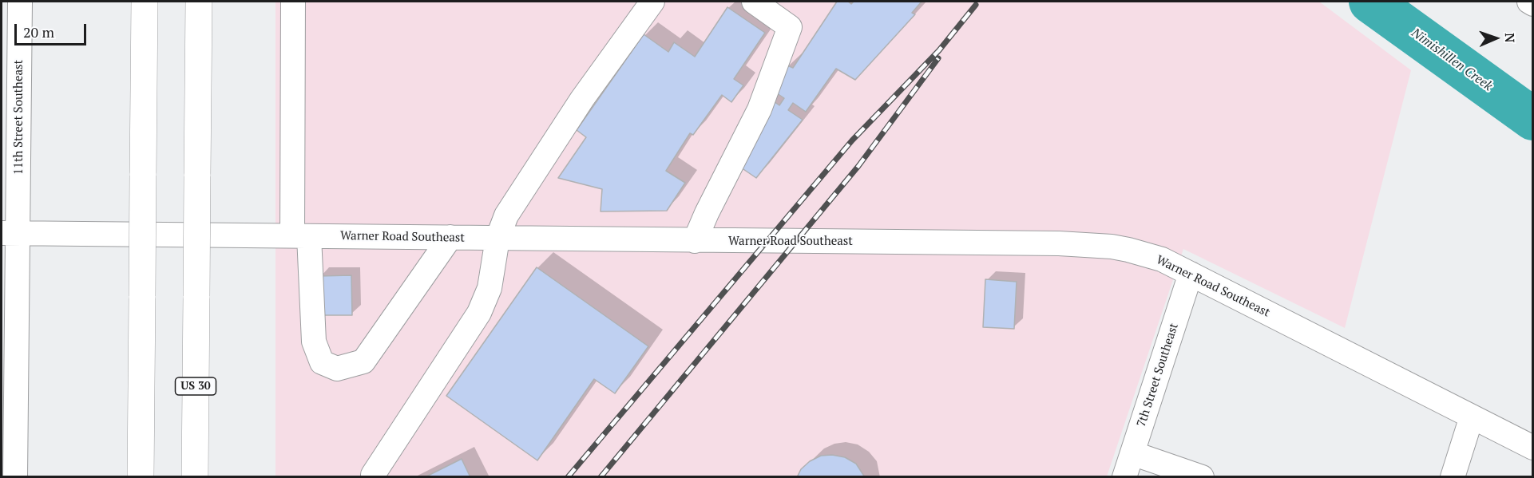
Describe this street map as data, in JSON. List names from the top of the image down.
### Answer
{
  "streets": {
    "highway": ["US 30"],
    "street": ["11th Street Southeast", "Warner Road Southeast", "7th Street Southeast"]
  },
  "crossings": [
    ["11th Street Southeast", "Warner Road Southeast"],
    ["Warner Road Southeast", "7th Street Southeast"]
  ],
  "water": ["Nimishillen Creek"],
  "scale_bar": "20 m",
  "north": "right"
}
